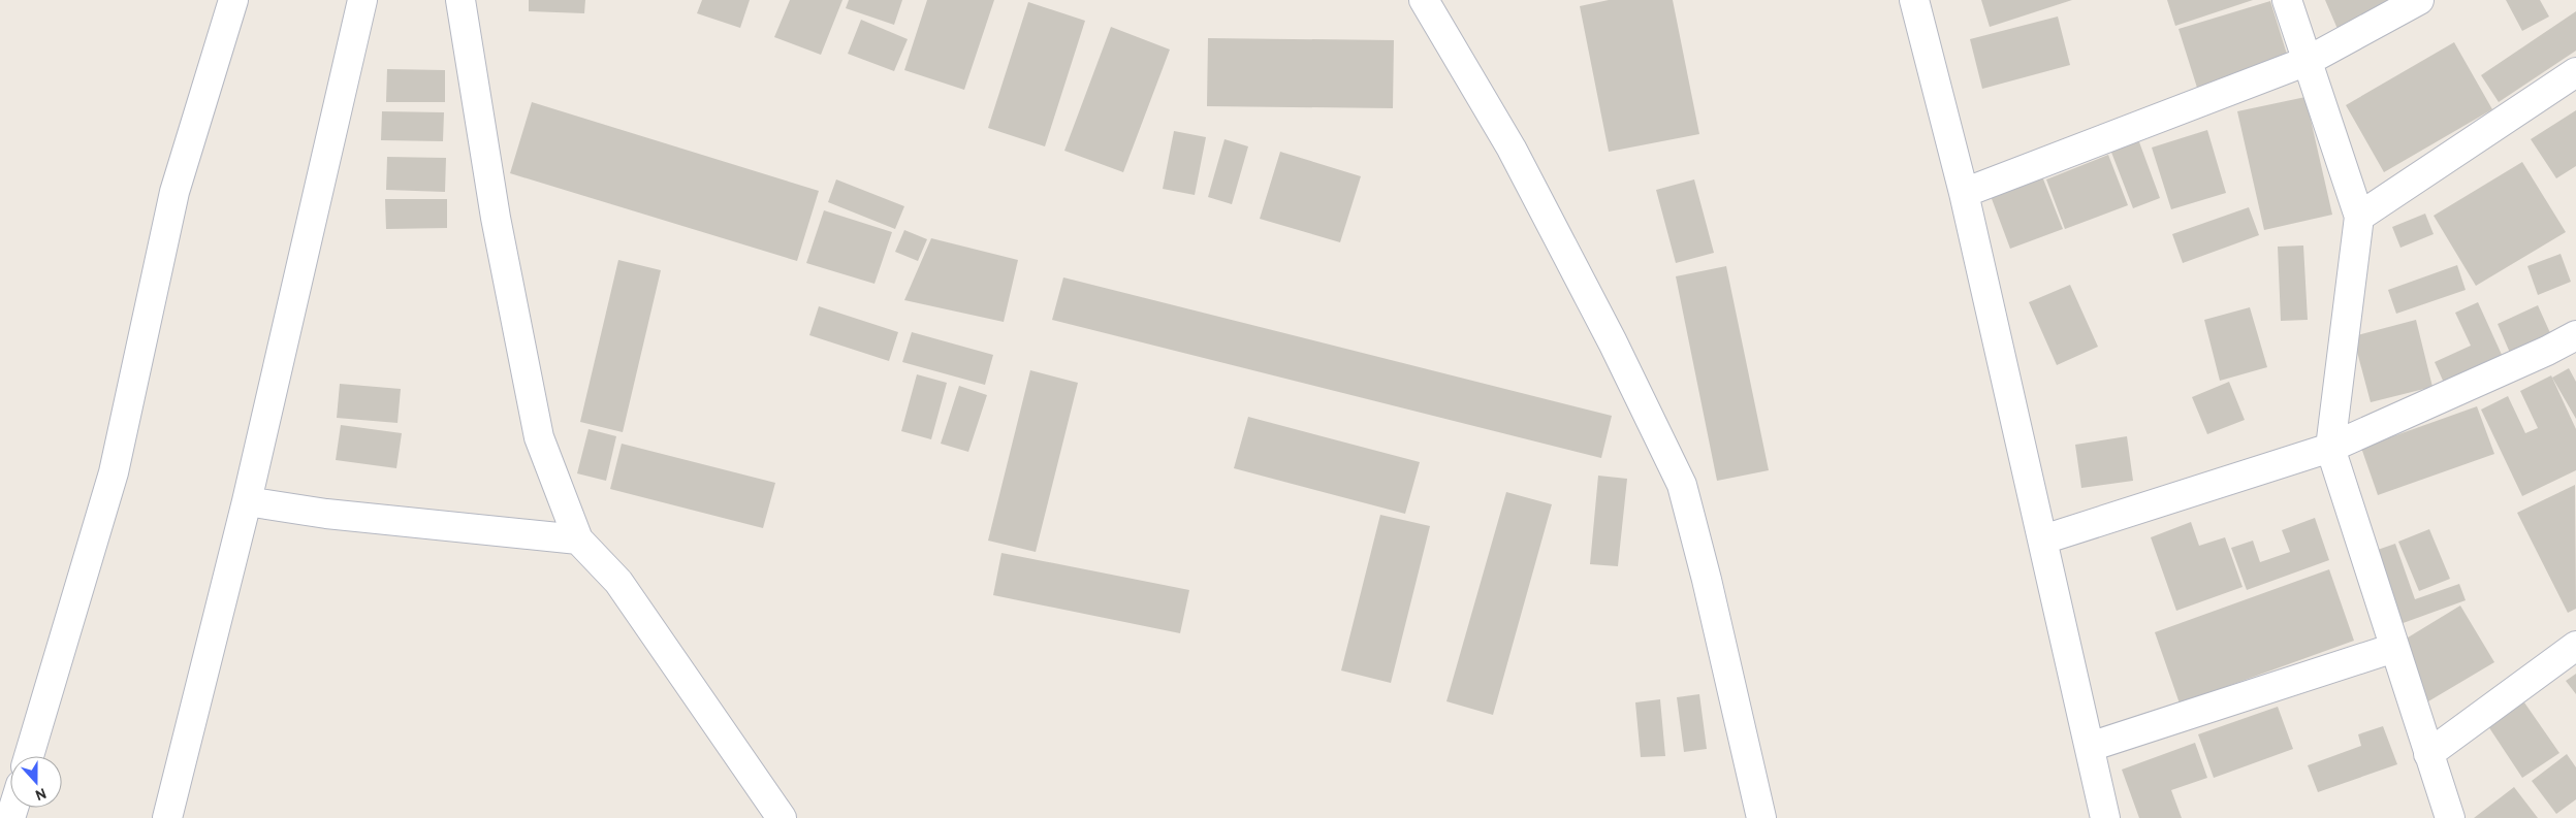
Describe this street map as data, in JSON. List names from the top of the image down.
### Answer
{
  "north": "bottom"
}
